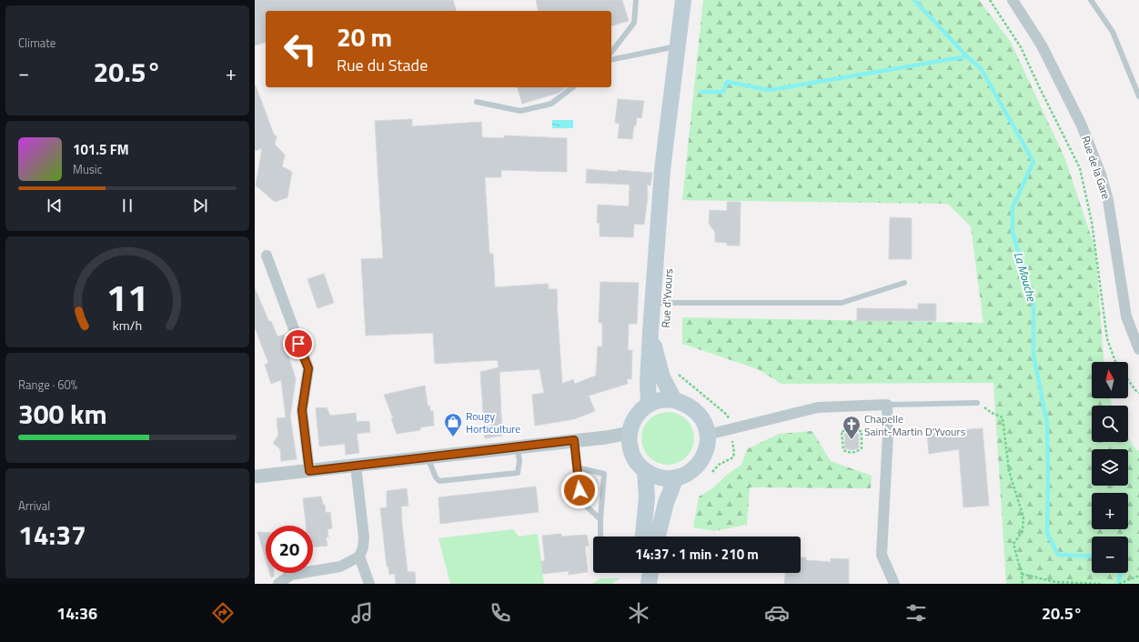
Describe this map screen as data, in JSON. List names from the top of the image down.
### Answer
{
  "streets": {
    "main road": ["Rue d'Yvours"],
    "street": ["Rue de la Gare"]
  },
  "water": ["La Mouche"],
  "places": {
    "shop": ["Rougy Horticulture"],
    "church": ["Chapelle Saint-Martin D'Yvours"]
  },
  "north": "top",
  "page": {
    "tile": [
      "Climate",
      ["Range · 60%", "300 km"],
      ["Arrival", "14:37"]
    ],
    "turn": ["20 m", "Rue du Stade"],
    "heat": ["−", "20.5°", "+"],
    "song": ["101.5 FM", "Music"],
    "map_buttons": ["+", "−"],
    "limit": "20",
    "trip": "14:37 · 1 min · 210 m",
    "tabs": ["14:36", "20.5°"],
    "gauge": ["11", "km/h"]
  }
}
